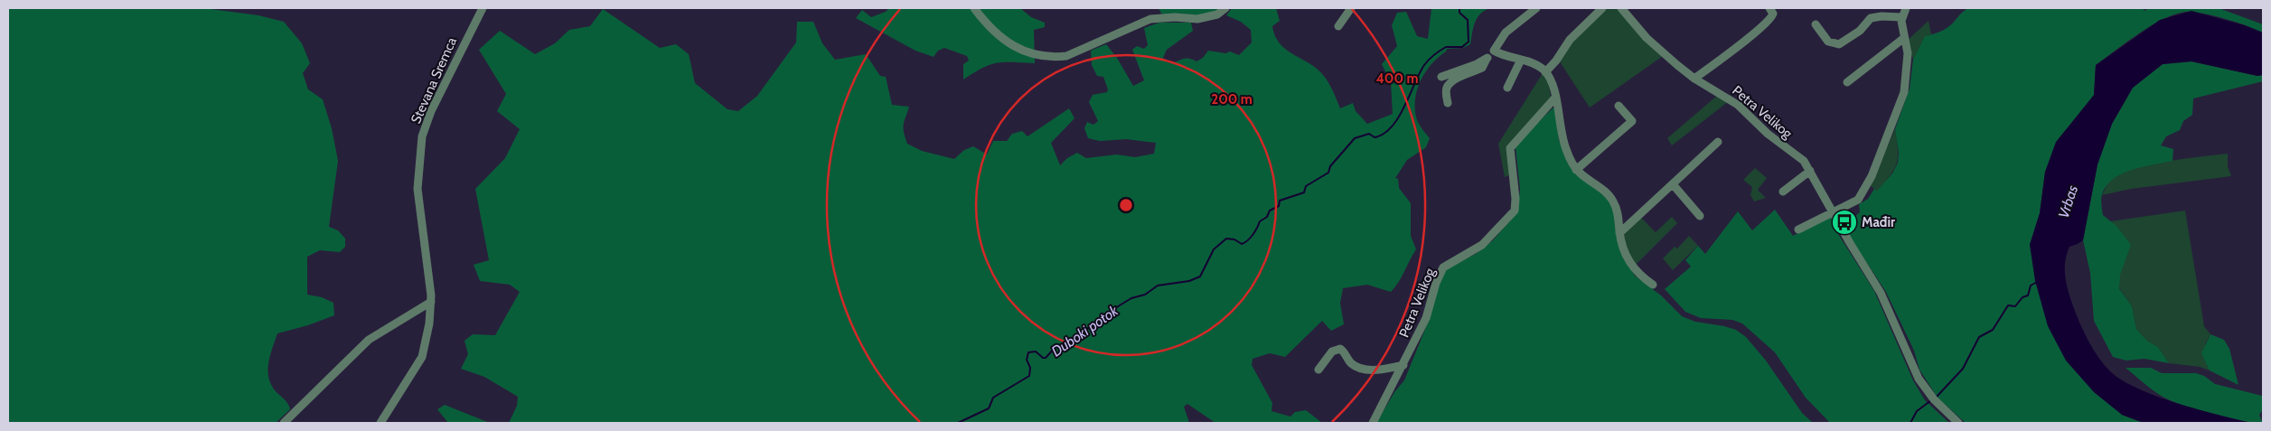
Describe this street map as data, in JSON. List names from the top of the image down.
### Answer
{
  "streets": {
    "street": ["Stevana Sremca", "Petra Velikog"]
  },
  "water": ["Vrbas", "Duboki potok"],
  "places": {
    "bus stop": ["Mađir"]
  },
  "rings": ["400 m", "200 m"]
}
